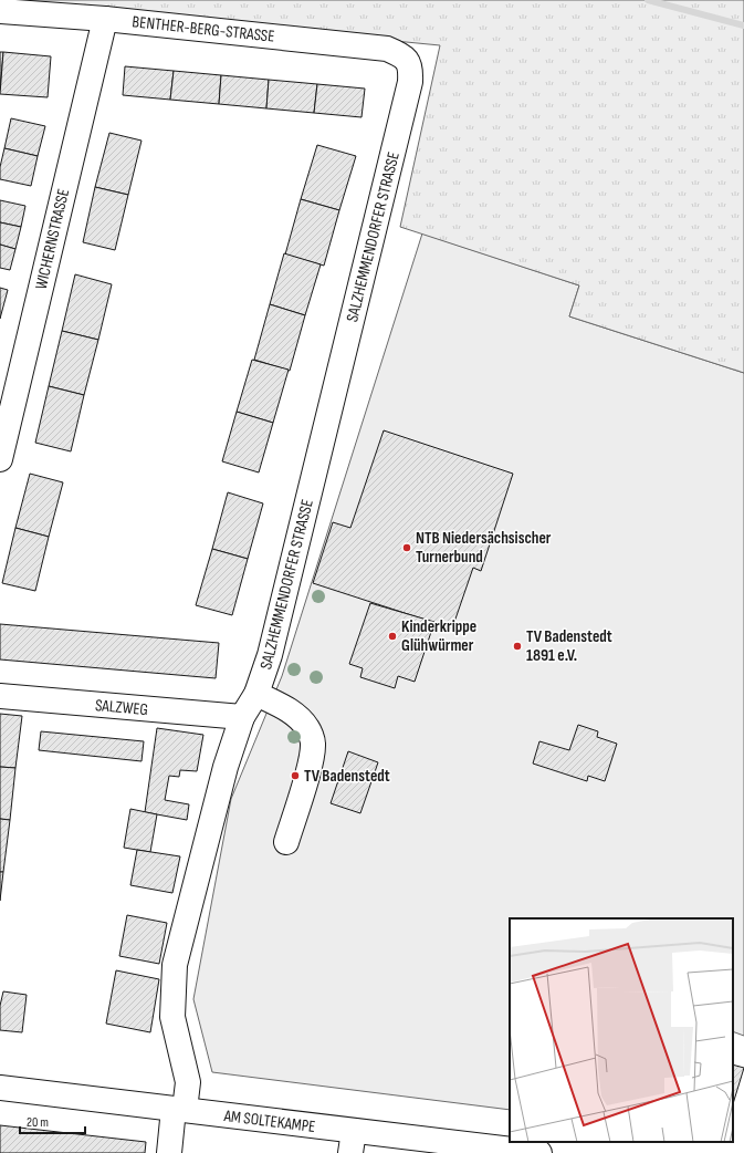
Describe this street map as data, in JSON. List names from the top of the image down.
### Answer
{
  "streets": {
    "street": [
      "BENTHER-BERG-STRASSE",
      "SALZHEMMENDORFER STRASSE",
      "WICHERNSTRASSE",
      "SALZWEG",
      "AM SOLTEKAMPE"
    ]
  },
  "crossings": [
    ["BENTHER-BERG-STRASSE", "SALZHEMMENDORFER STRASSE"],
    ["BENTHER-BERG-STRASSE", "WICHERNSTRASSE"],
    ["SALZHEMMENDORFER STRASSE", "SALZWEG"],
    ["SALZHEMMENDORFER STRASSE", "AM SOLTEKAMPE"]
  ],
  "places": [
    "NTB Niedersächsischer Turnerbund",
    "Kinderkrippe Glühwürmer",
    "TV Badenstedt 1891 e.V.",
    "TV Badenstedt"
  ],
  "scale_bar": "20 m"
}
